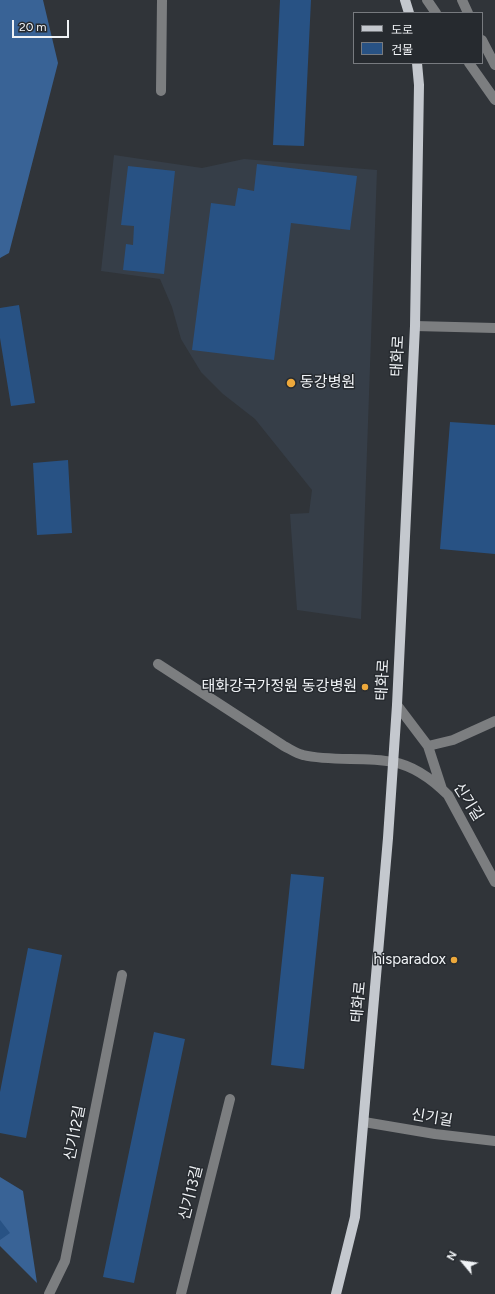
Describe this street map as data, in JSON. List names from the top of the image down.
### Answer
{
  "streets": {
    "main road": ["태화로"],
    "street": ["신기길", "신기12길", "신기13길"]
  },
  "crossings": [
    ["태화로", "신기길"]
  ],
  "places": ["동강병원", "태화강국가정원 동강병원", "hisparadox"],
  "legend": ["도로", "건물"],
  "scale_bar": "20 m",
  "north": "top left"
}
